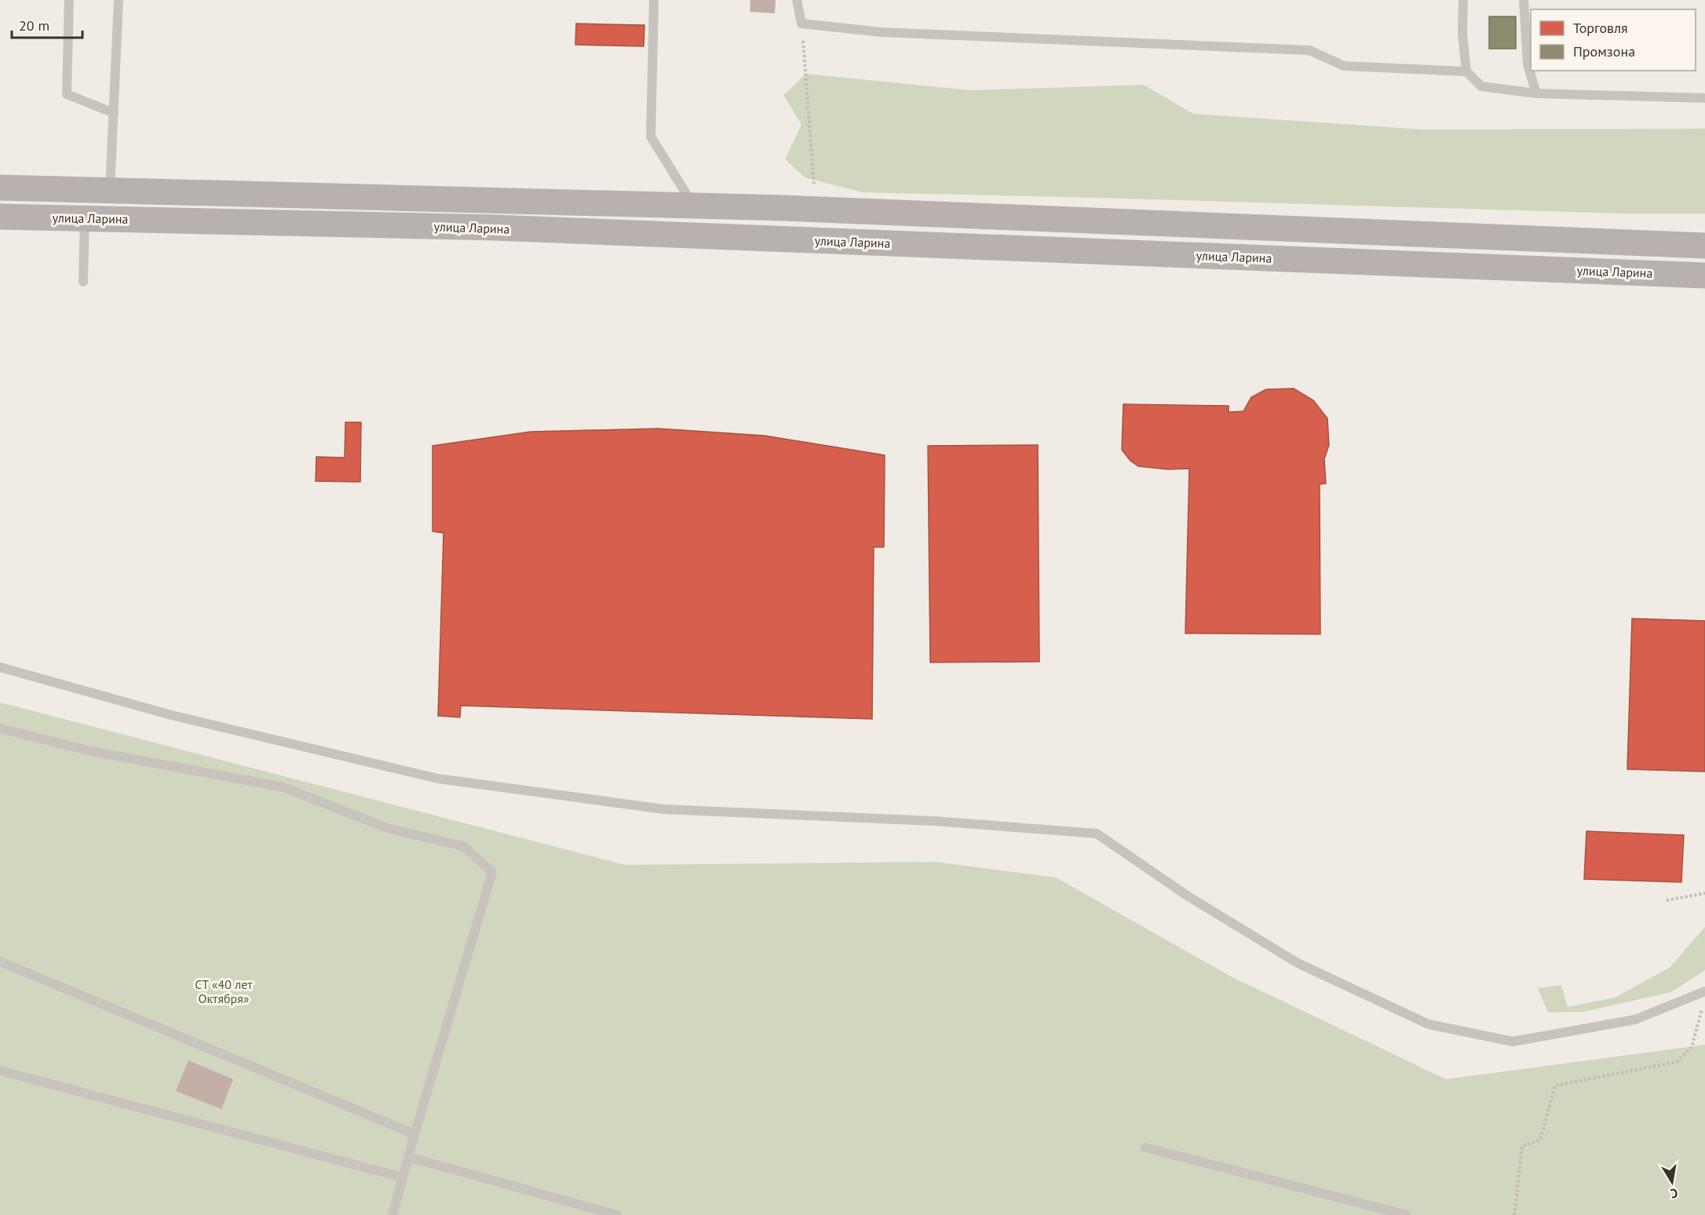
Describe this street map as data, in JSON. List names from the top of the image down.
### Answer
{
  "streets": {
    "main road": ["улица Ларина"]
  },
  "parks": ["СТ «40 лет Октября»"],
  "legend": ["Торговля", "Промзона"],
  "scale_bar": "20 m",
  "north": "bottom"
}
